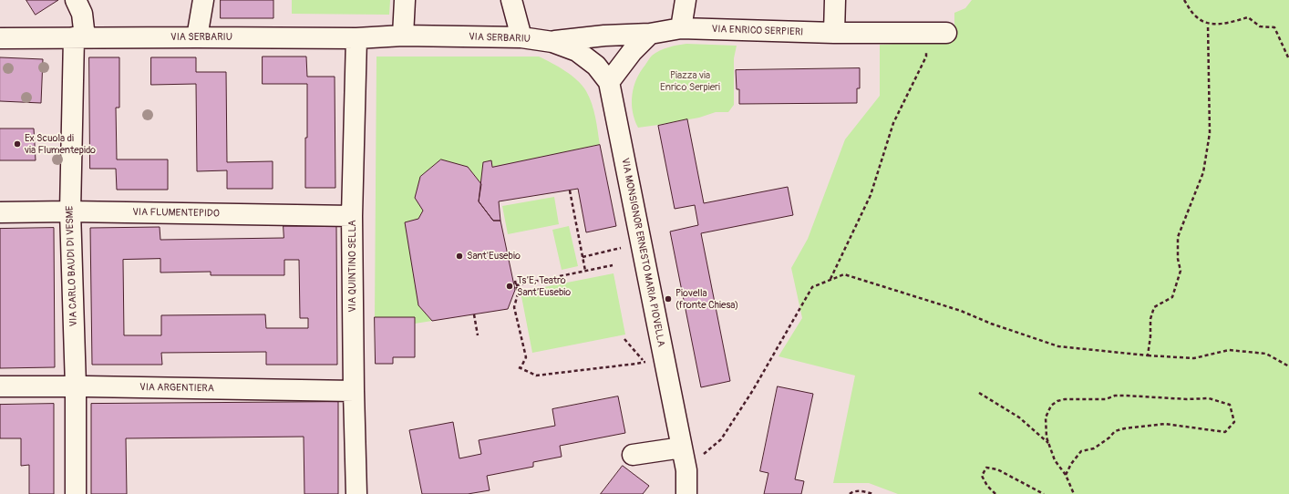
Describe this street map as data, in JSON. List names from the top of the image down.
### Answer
{
  "streets": {
    "street": [
      "VIA ENRICO SERPIERI",
      "VIA SERBARIU",
      "VIA FLUMENTEPIDO",
      "VIA MONSIGNOR ERNESTO MARIA PIOVELLA",
      "VIA CARLO BAUDI DI VESME",
      "VIA QUINTINO SELLA",
      "VIA ARGENTIERA"
    ]
  },
  "crossings": [
    ["VIA ENRICO SERPIERI", "VIA SERBARIU"],
    ["VIA ENRICO SERPIERI", "VIA MONSIGNOR ERNESTO MARIA PIOVELLA"],
    ["VIA SERBARIU", "VIA MONSIGNOR ERNESTO MARIA PIOVELLA"],
    ["VIA SERBARIU", "VIA CARLO BAUDI DI VESME"],
    ["VIA SERBARIU", "VIA QUINTINO SELLA"],
    ["VIA FLUMENTEPIDO", "VIA CARLO BAUDI DI VESME"],
    ["VIA FLUMENTEPIDO", "VIA QUINTINO SELLA"],
    ["VIA CARLO BAUDI DI VESME", "VIA ARGENTIERA"],
    ["VIA QUINTINO SELLA", "VIA ARGENTIERA"]
  ],
  "parks": ["Piazza via Enrico Serpieri"],
  "places": [
    "Ex Scuola di via Flumentepido",
    "Sant'Eusebio",
    "Ts’E, Teatro Sant’Eusebio",
    "Piovella (fronte Chiesa)"
  ]
}
